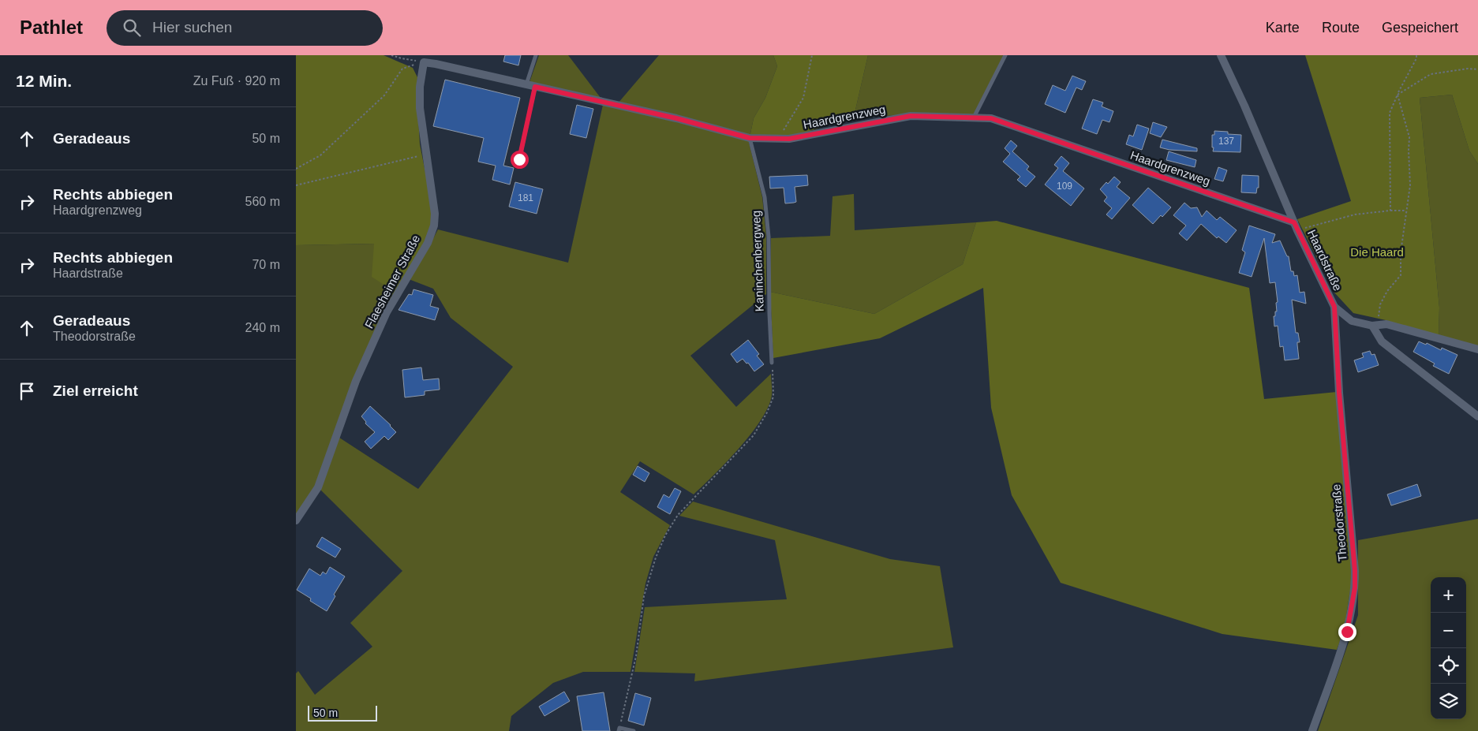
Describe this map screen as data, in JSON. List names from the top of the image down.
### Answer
{
  "streets": {
    "street": [
      "Haardgrenzweg",
      "Haardstraße",
      "Flaesheimer Straße",
      "Theodorstraße"
    ],
    "lane": ["Kaninchenbergweg"]
  },
  "crossings": [
    ["Haardgrenzweg", "Haardstraße"],
    ["Haardgrenzweg", "Kaninchenbergweg"],
    ["Haardgrenzweg", "Flaesheimer Straße"],
    ["Haardstraße", "Theodorstraße"]
  ],
  "parks": ["Die Haard"],
  "house_numbers": ["137", "109", "181"],
  "scale_bar": "50 m",
  "page": {
    "header": "Pathlet",
    "search": "Hier suchen",
    "nav": ["Karte", "Route", "Gespeichert"],
    "heading": ["12 Min.", "Zu Fuß · 920 m"],
    "list": [
      ["Geradeaus", "50 m"],
      ["Rechts abbiegen", "Haardgrenzweg", "560 m"],
      ["Rechts abbiegen", "Haardstraße", "70 m"],
      ["Geradeaus", "Theodorstraße", "240 m"],
      "Ziel erreicht"
    ],
    "map_buttons": ["+", "−"],
    "scale": "50 m"
  }
}
